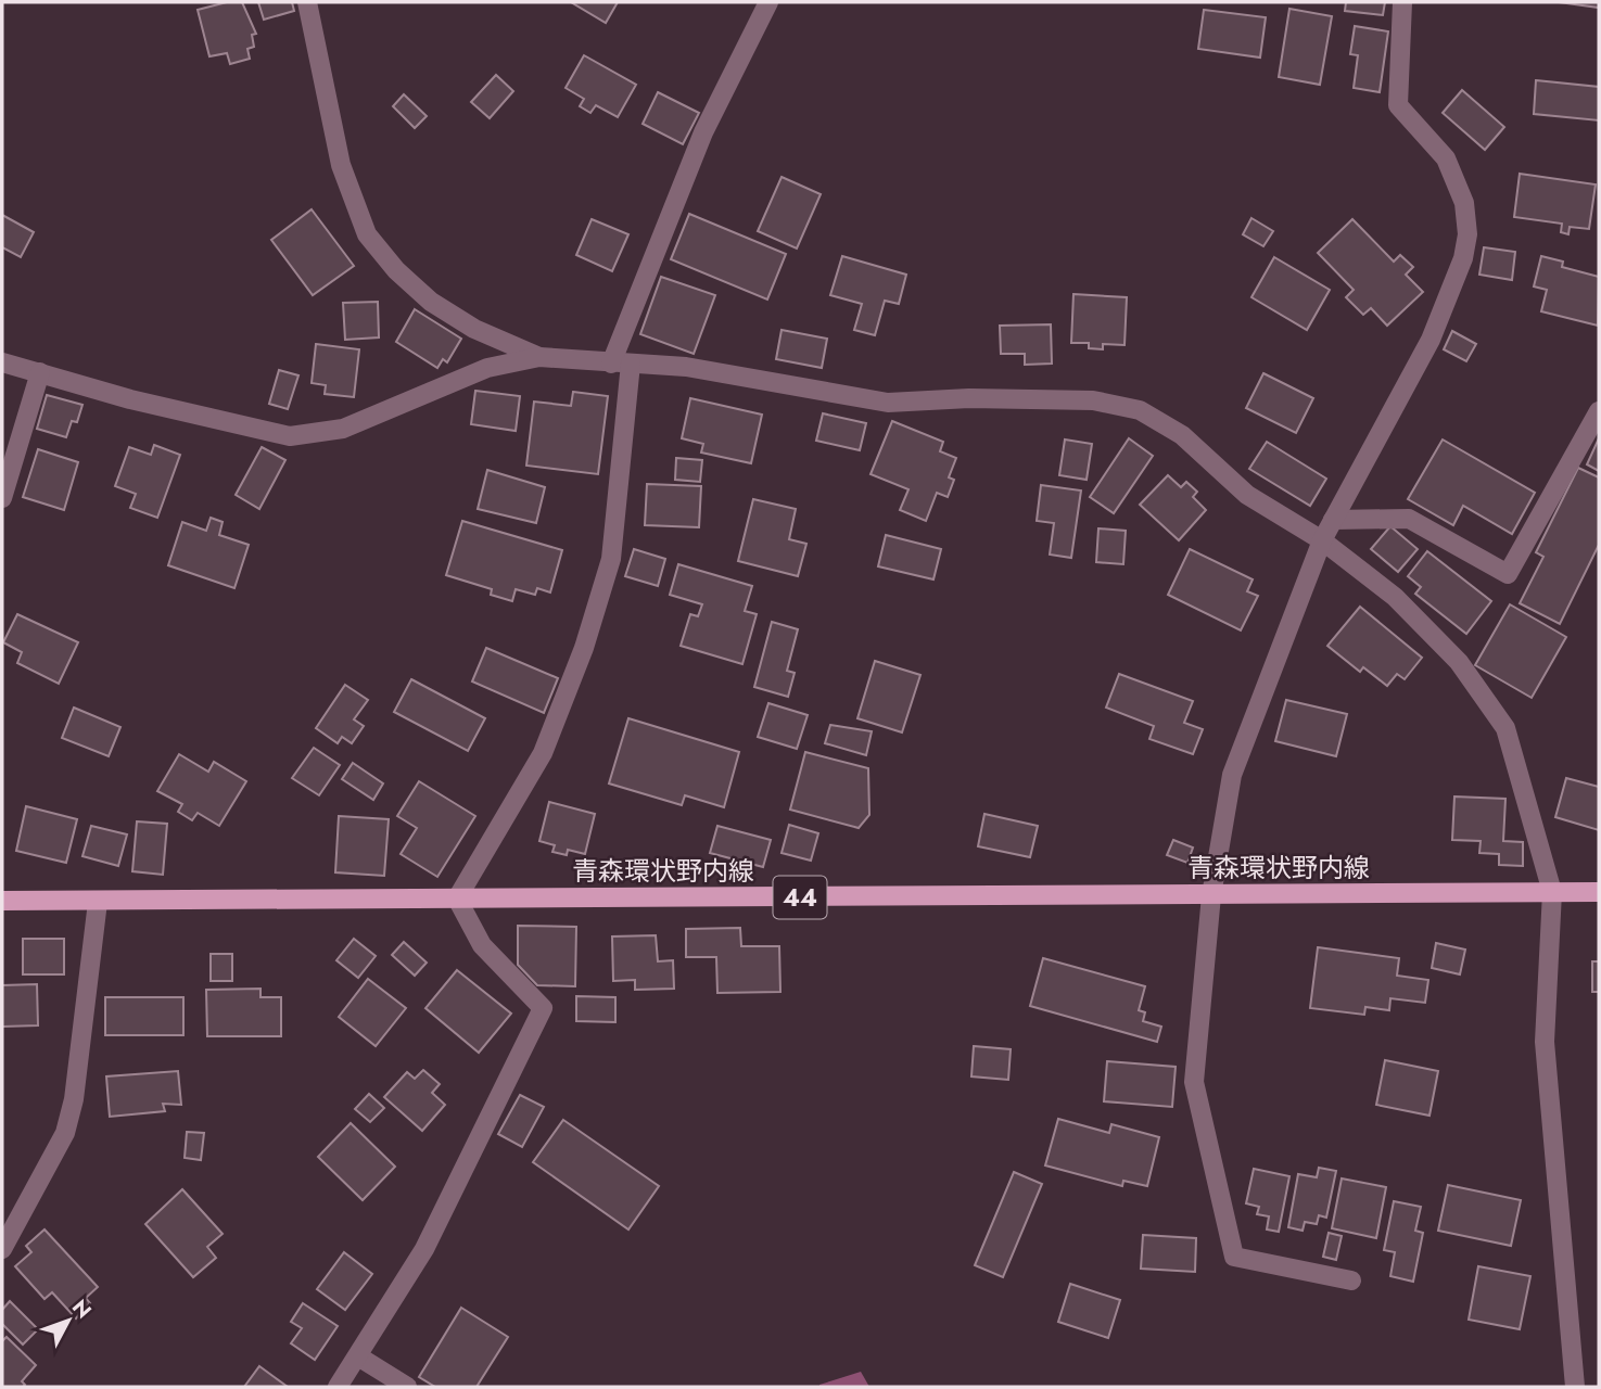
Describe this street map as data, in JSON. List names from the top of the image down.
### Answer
{
  "streets": {
    "main road": ["青森環状野内線", "44"]
  },
  "north": "top right"
}
